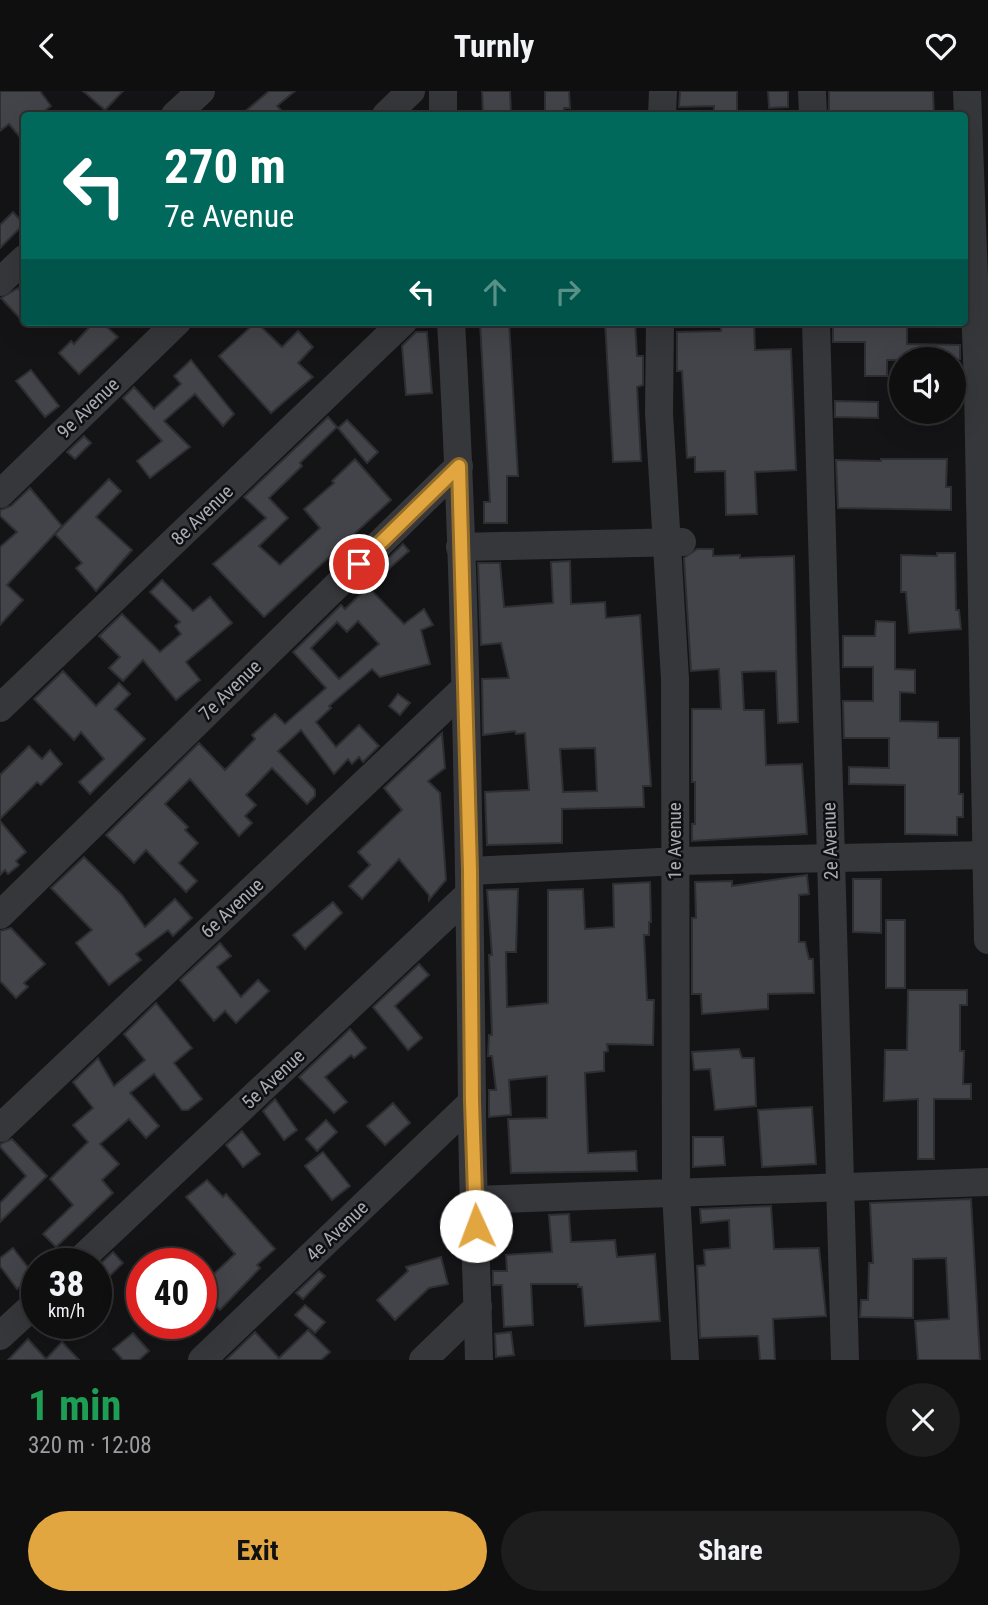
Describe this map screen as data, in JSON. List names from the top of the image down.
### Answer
{
  "streets": {
    "street": [
      "9e Avenue",
      "8e Avenue",
      "7e Avenue",
      "1e Avenue",
      "2e Avenue",
      "6e Avenue",
      "5e Avenue",
      "4e Avenue"
    ]
  },
  "page": {
    "header": "Turnly",
    "turn": ["270 m", "7e Avenue"],
    "speed": "38 km/h",
    "limit": "40",
    "heading": ["1 min", "320 m · 12:08"],
    "buttons": ["Exit", "Share"]
  }
}
